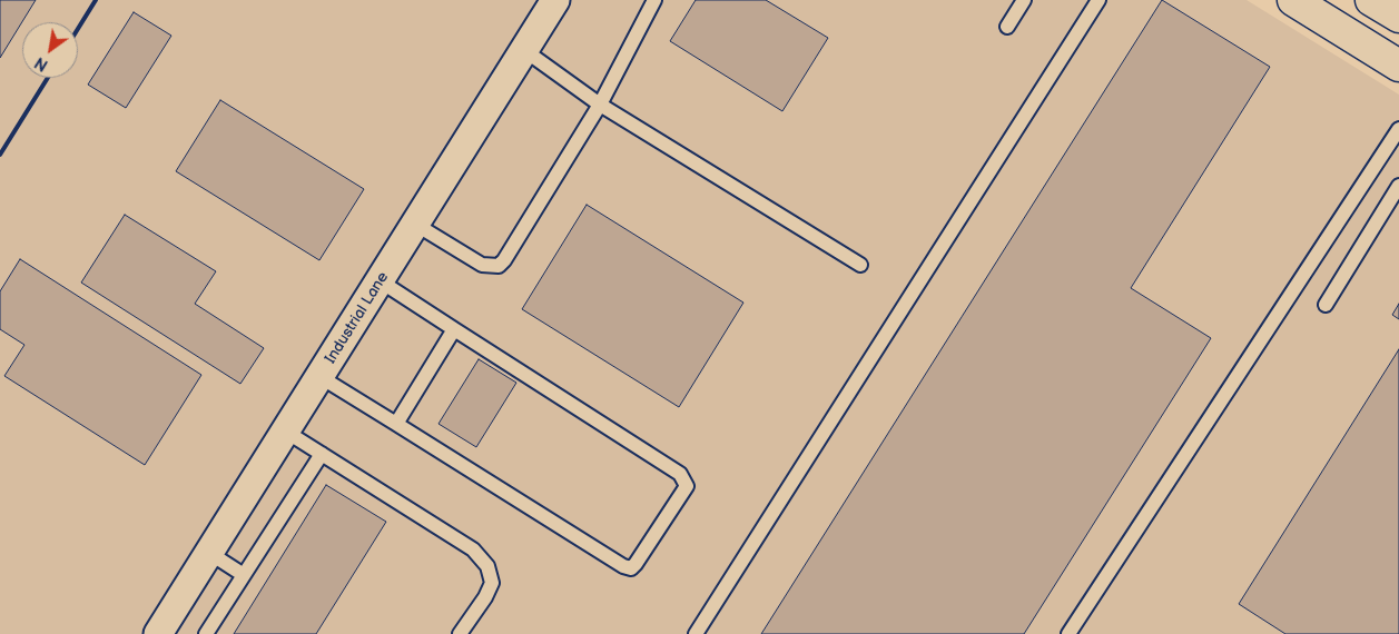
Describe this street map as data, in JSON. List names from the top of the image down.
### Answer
{
  "streets": {
    "street": ["Industrial Lane"]
  },
  "north": "bottom left"
}
